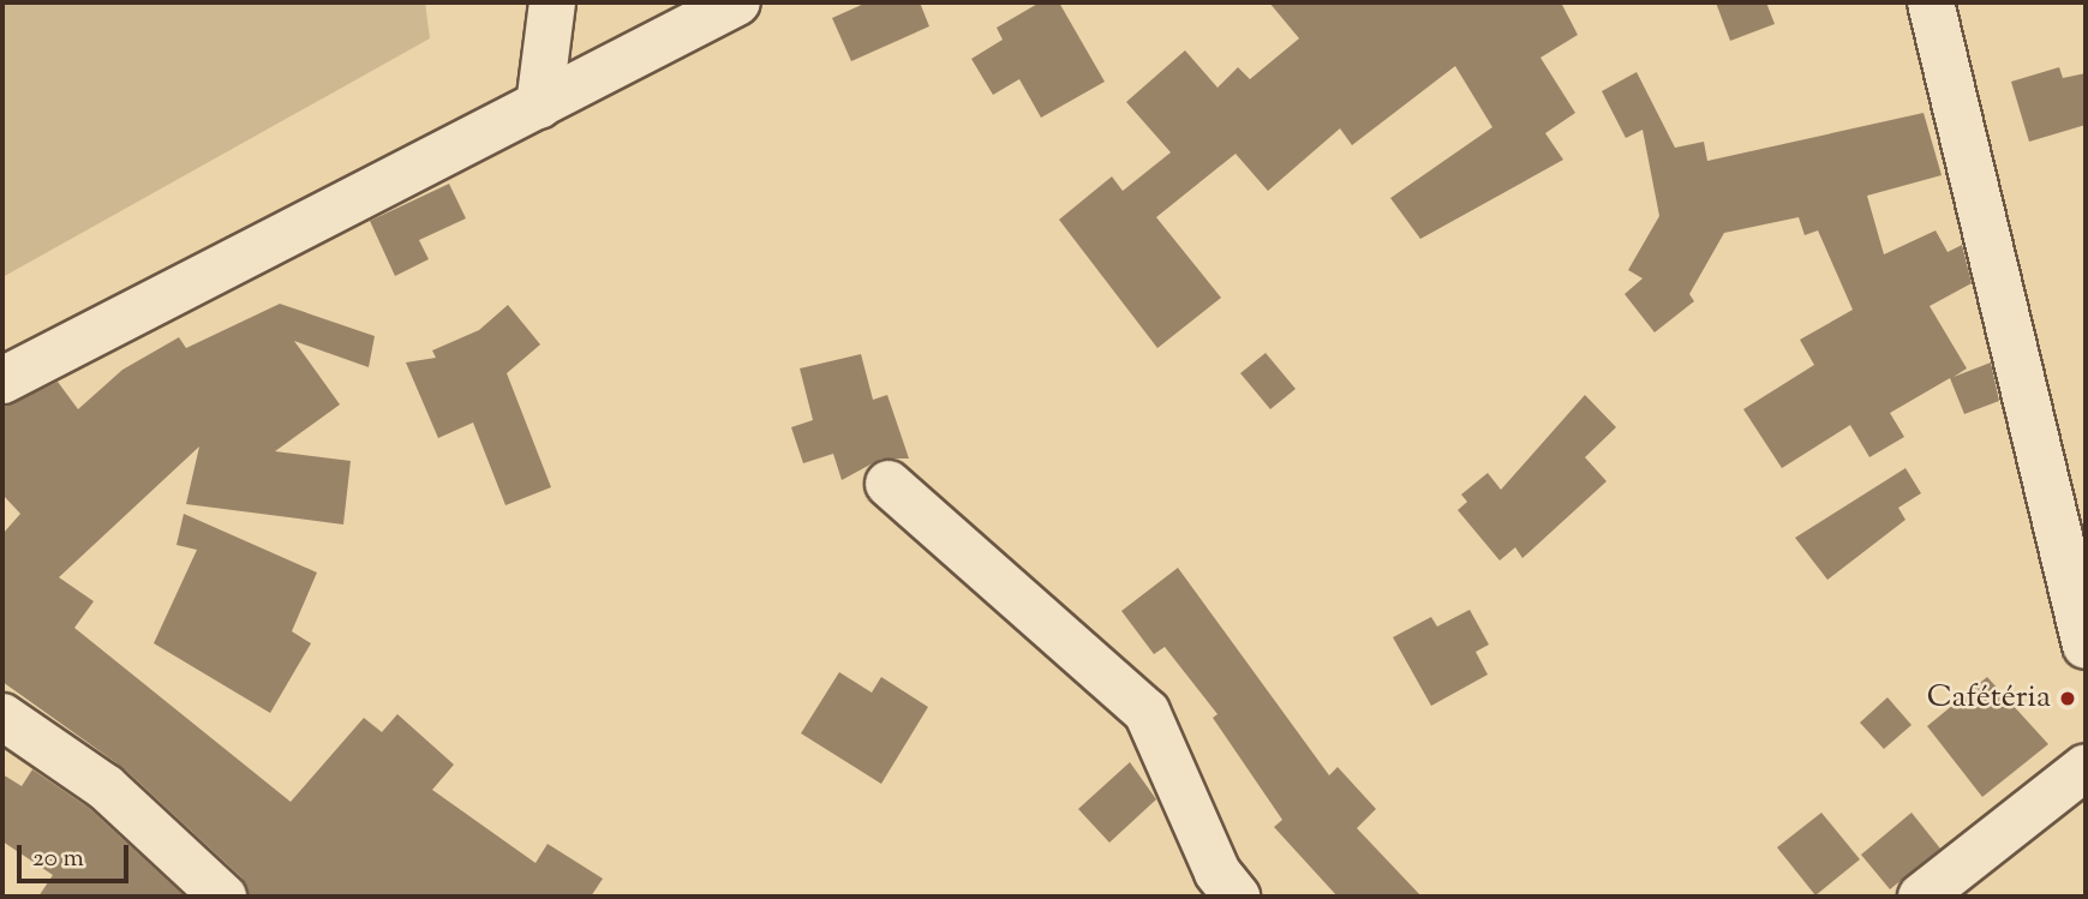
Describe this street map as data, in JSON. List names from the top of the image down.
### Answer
{
  "places": ["Cafétéria"],
  "scale_bar": "20 m"
}
